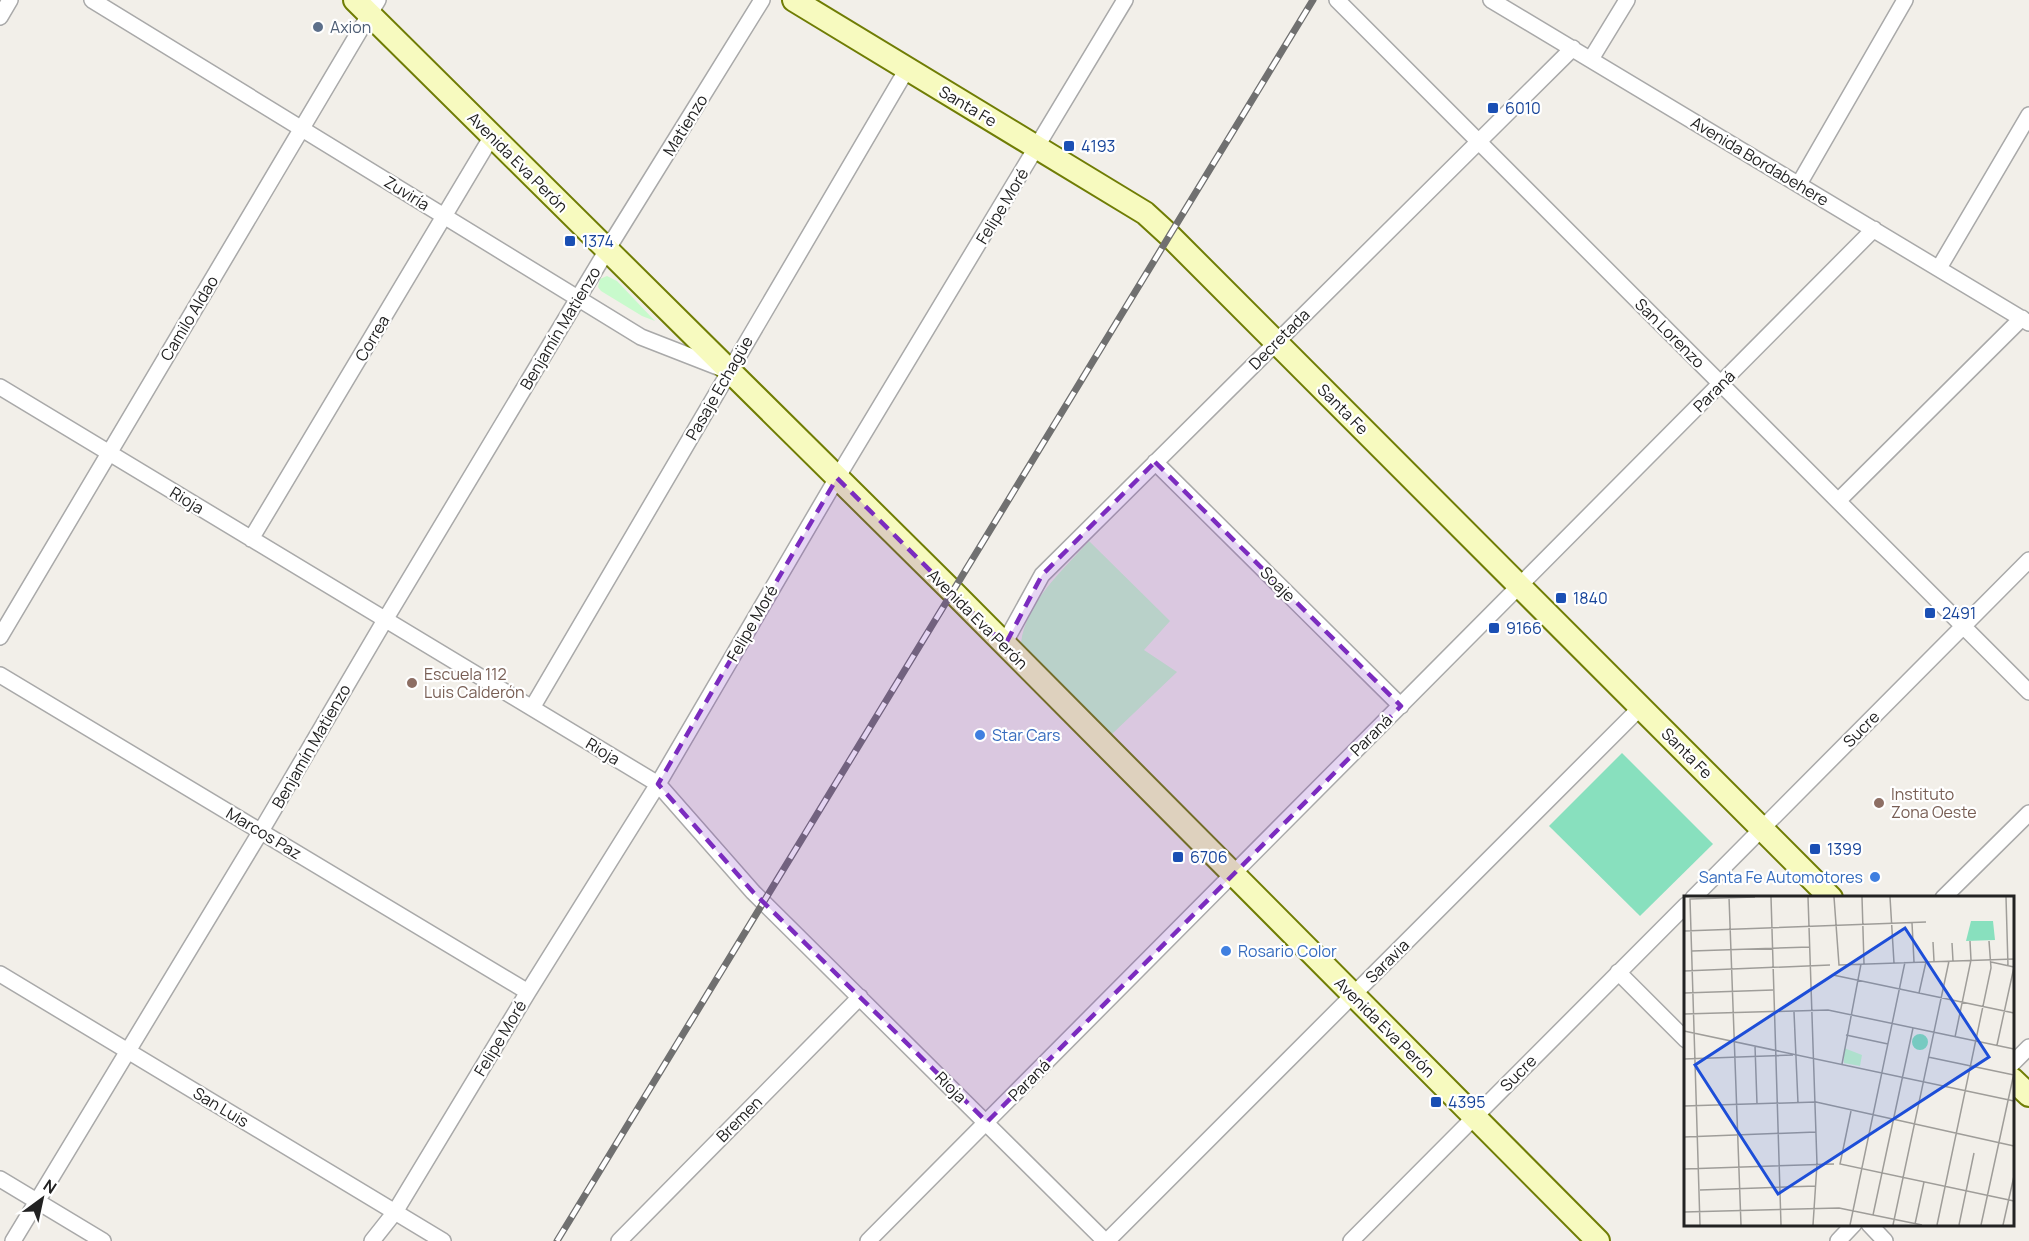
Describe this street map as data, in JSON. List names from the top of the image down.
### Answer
{
  "streets": {
    "main road": ["Santa Fe", "Avenida Eva Perón"],
    "street": [
      "Matienzo",
      "Avenida Bordabehere",
      "Zuviría",
      "Felipe Moré",
      "Camilo Aldao",
      "Benjamín Matienzo",
      "San Lorenzo",
      "Correa",
      "Decretada",
      "Pasaje Echagüe",
      "Paraná",
      "Rioja",
      "Soaje",
      "Sucre",
      "Marcos Paz",
      "Saravia",
      "San Luis",
      "Bremen"
    ]
  },
  "crossings": [
    ["Santa Fe", "Felipe Moré"],
    ["Santa Fe", "Decretada"],
    ["Santa Fe", "Pasaje Echagüe"],
    ["Santa Fe", "Paraná"],
    ["Santa Fe", "Sucre"],
    ["Santa Fe", "Saravia"],
    ["Matienzo", "Avenida Eva Perón"],
    ["Matienzo", "Benjamín Matienzo"],
    ["Avenida Bordabehere", "Decretada"],
    ["Avenida Bordabehere", "Paraná"],
    ["Avenida Eva Perón", "Zuviría"],
    ["Avenida Eva Perón", "Felipe Moré"],
    ["Avenida Eva Perón", "Camilo Aldao"],
    ["Avenida Eva Perón", "Benjamín Matienzo"],
    ["Avenida Eva Perón", "Correa"],
    ["Avenida Eva Perón", "Decretada"],
    ["Avenida Eva Perón", "Pasaje Echagüe"],
    ["Avenida Eva Perón", "Paraná"],
    ["Avenida Eva Perón", "Sucre"],
    ["Avenida Eva Perón", "Saravia"],
    ["Zuviría", "Camilo Aldao"],
    ["Zuviría", "Benjamín Matienzo"],
    ["Zuviría", "Correa"],
    ["Zuviría", "Pasaje Echagüe"],
    ["Felipe Moré", "Rioja"],
    ["Felipe Moré", "Marcos Paz"],
    ["Felipe Moré", "San Luis"],
    ["Camilo Aldao", "Rioja"],
    ["Benjamín Matienzo", "Rioja"],
    ["Benjamín Matienzo", "Marcos Paz"],
    ["Benjamín Matienzo", "San Luis"],
    ["San Lorenzo", "Decretada"],
    ["San Lorenzo", "Paraná"],
    ["San Lorenzo", "Sucre"],
    ["Correa", "Rioja"],
    ["Decretada", "Soaje"],
    ["Pasaje Echagüe", "Rioja"],
    ["Paraná", "Rioja"],
    ["Paraná", "Soaje"],
    ["Rioja", "Saravia"],
    ["Rioja", "Bremen"]
  ],
  "places": {
    "other": [
      "Axion",
      "Escuela 112 Luis Calderón",
      "Star Cars",
      "Instituto Zona Oeste",
      "Santa Fe Automotores",
      "Rosario Color"
    ],
    "transit": [
      "6010",
      "4193",
      "1374",
      "1840",
      "2491",
      "9166",
      "1399",
      "6706",
      "4395"
    ]
  },
  "north": "top right"
}
